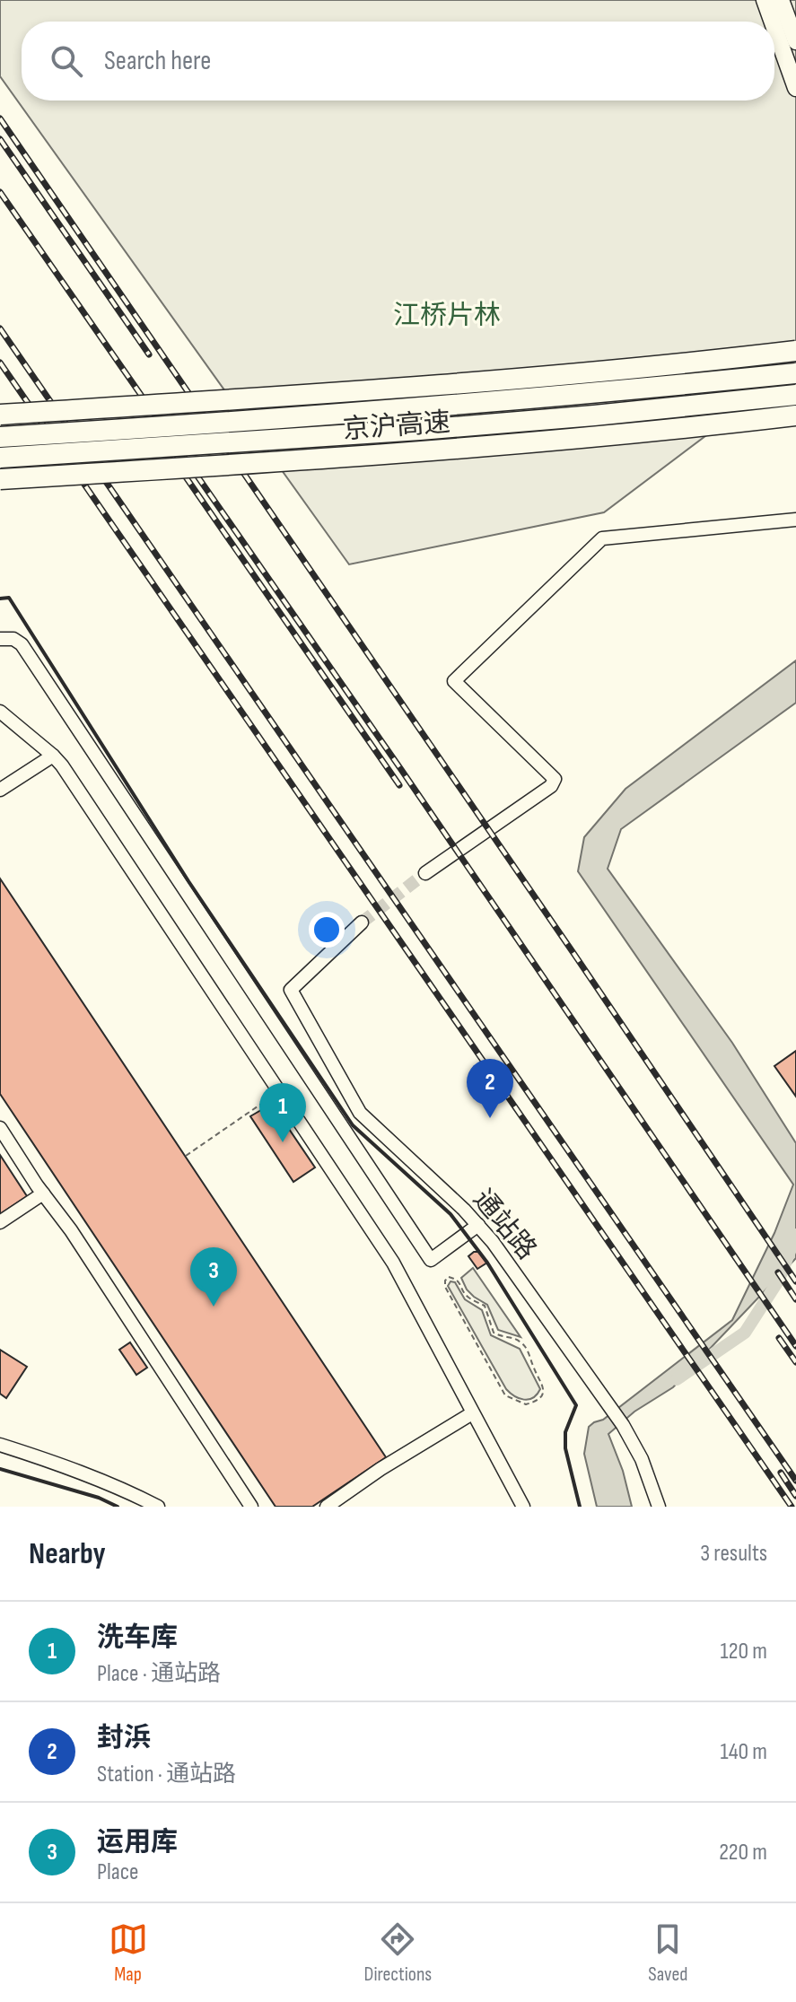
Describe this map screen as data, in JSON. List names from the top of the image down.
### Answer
{
  "streets": {
    "highway": ["京沪高速"],
    "street": ["通站路"]
  },
  "parks": ["江桥片林"],
  "page": {
    "search": "Search here",
    "pins": ["2", "1", "3"],
    "heading": ["Nearby", "3 results"],
    "list": [
      {
        "mark": "1",
        "name": "洗车库",
        "note": "Place · 通站路",
        "value": "120 m"
      },
      {
        "mark": "2",
        "name": "封浜",
        "note": "Station · 通站路",
        "value": "140 m"
      },
      {
        "mark": "3",
        "name": "运用库",
        "note": "Place",
        "value": "220 m"
      }
    ],
    "nav": ["Map", "Directions", "Saved"]
  }
}
